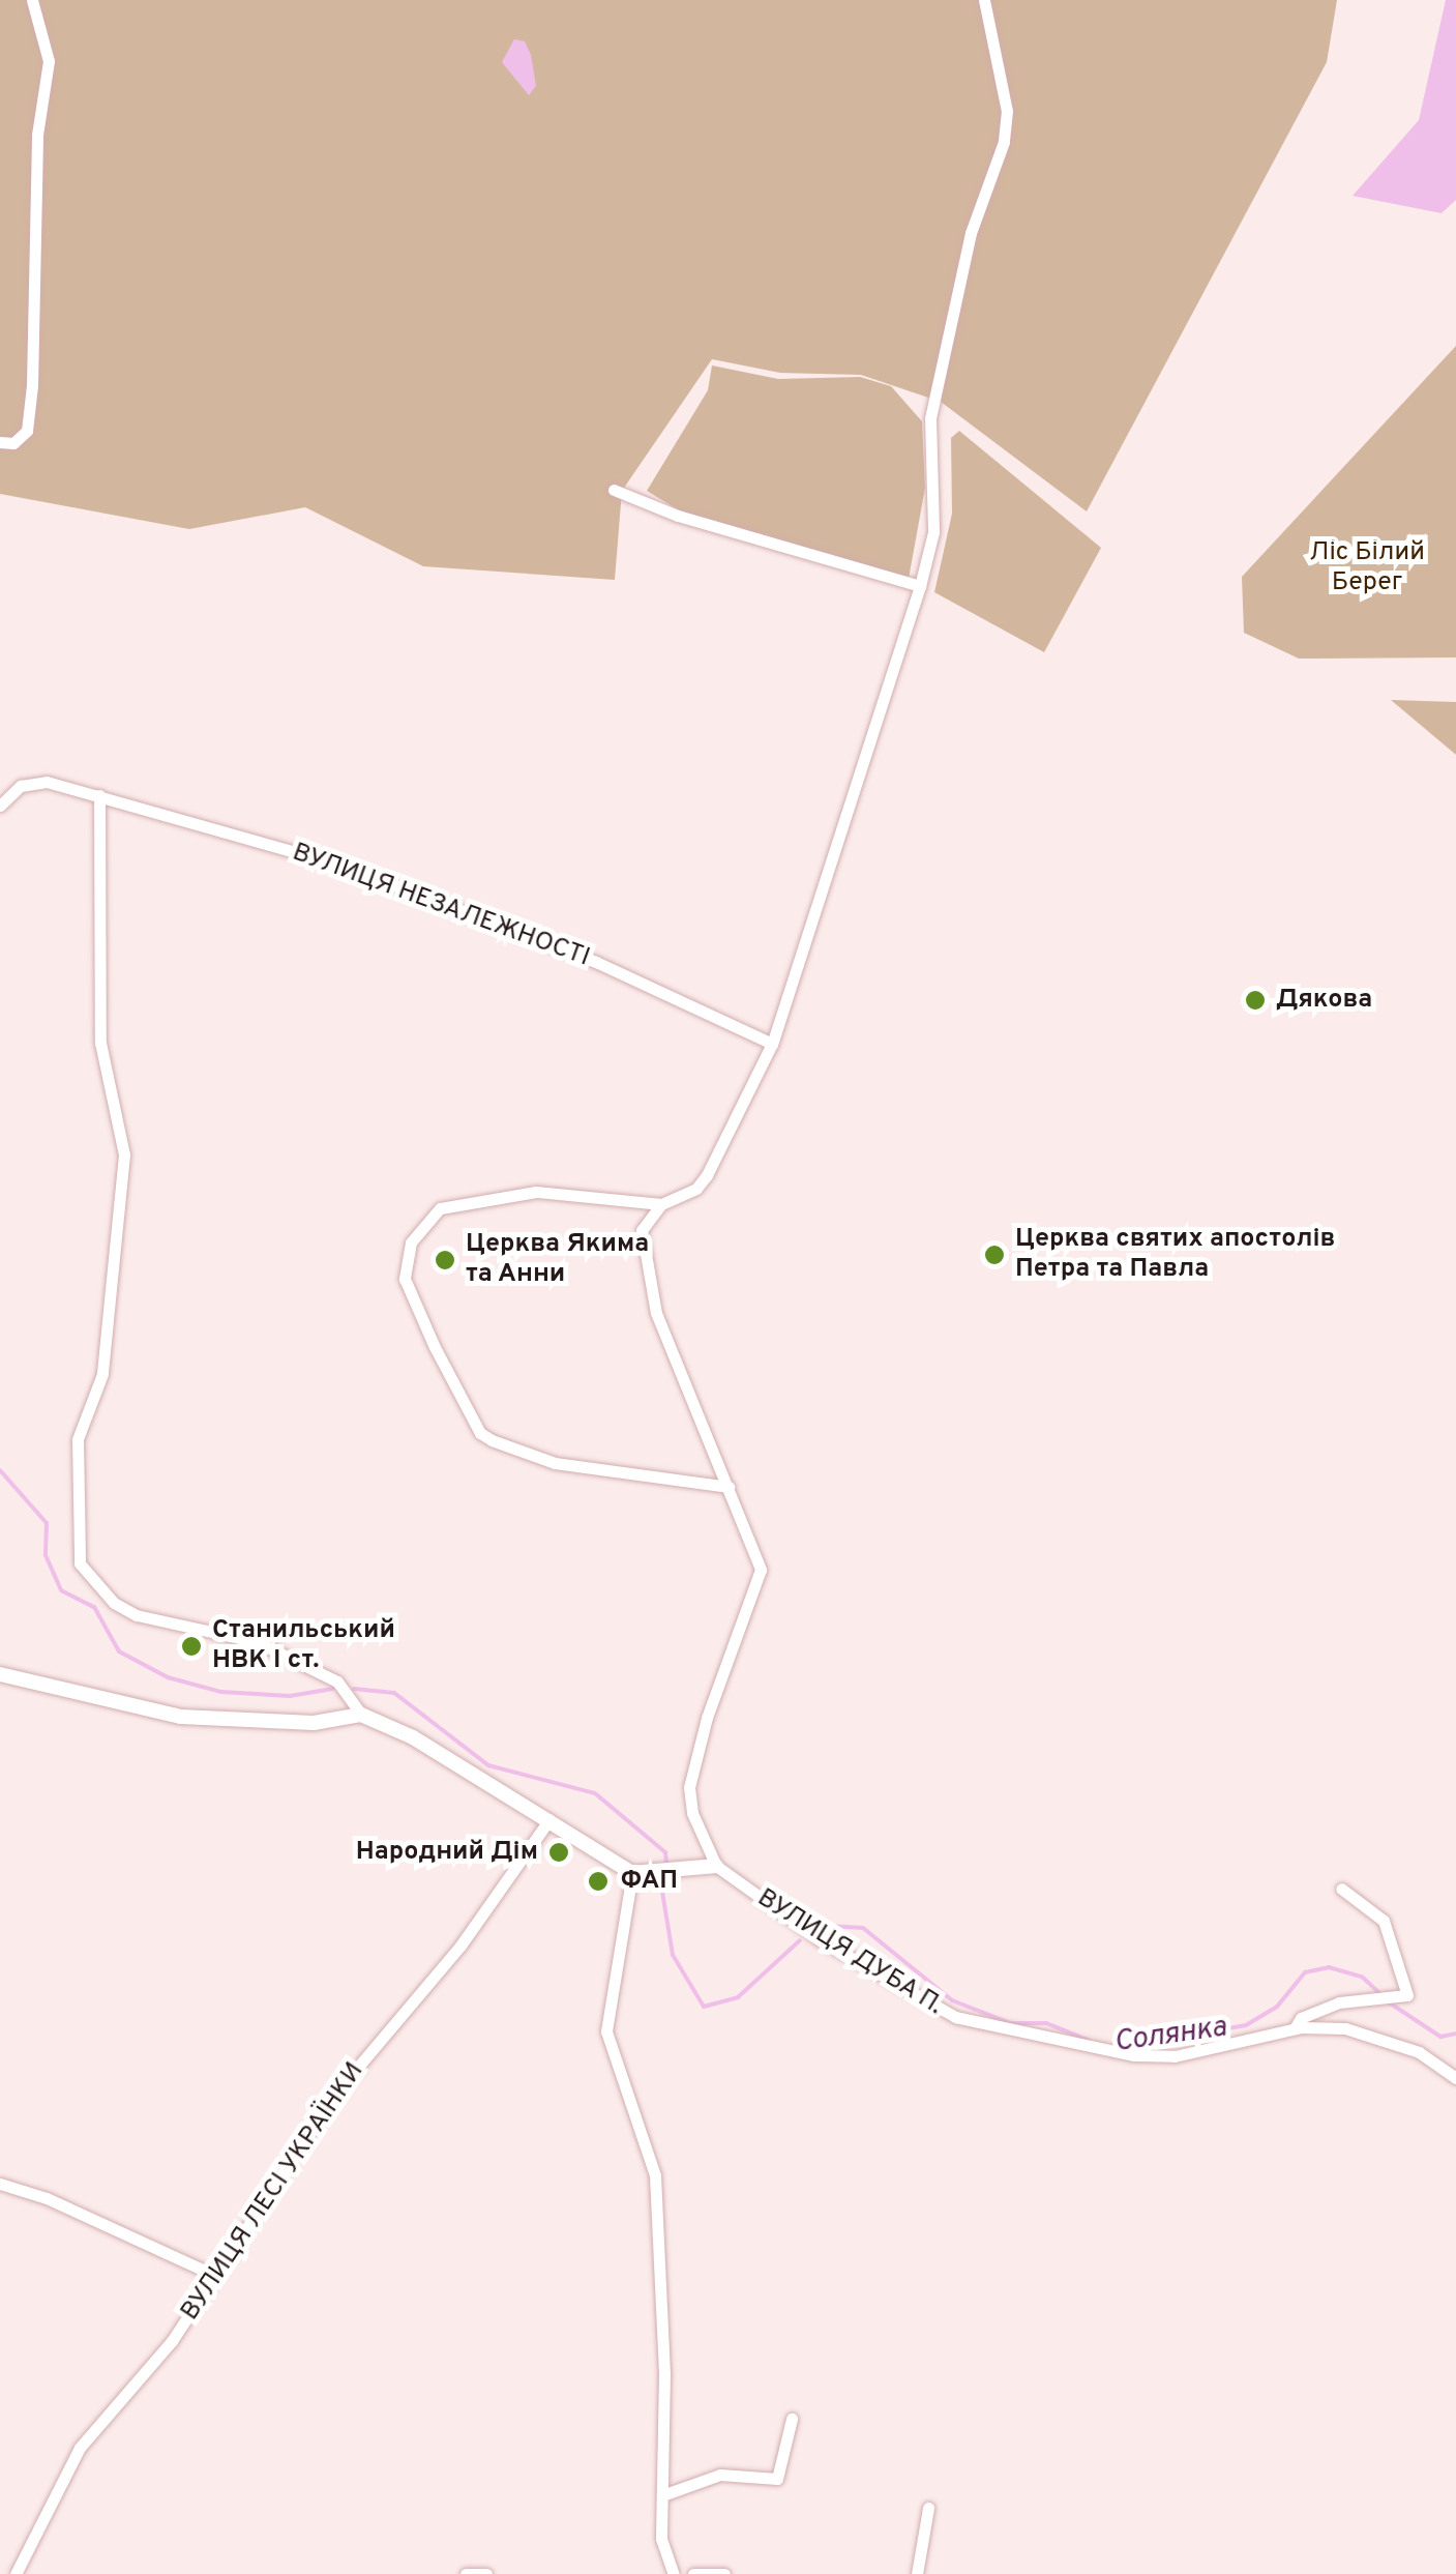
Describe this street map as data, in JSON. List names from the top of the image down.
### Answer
{
  "streets": {
    "street": ["ВУЛИЦЯ НЕЗАЛЕЖНОСТІ", "ВУЛИЦЯ ДУБА П.", "ВУЛИЦЯ ЛЕСІ УКРАЇНКИ"]
  },
  "water": ["Солянка"],
  "parks": ["Ліс Білий Берег"],
  "places": [
    "Дякова",
    "Церква святих апостолів Петра та Павла",
    "Церква Якима та Анни",
    "Станильський НВК І ст.",
    "Народний Дім",
    "ФАП"
  ]
}
